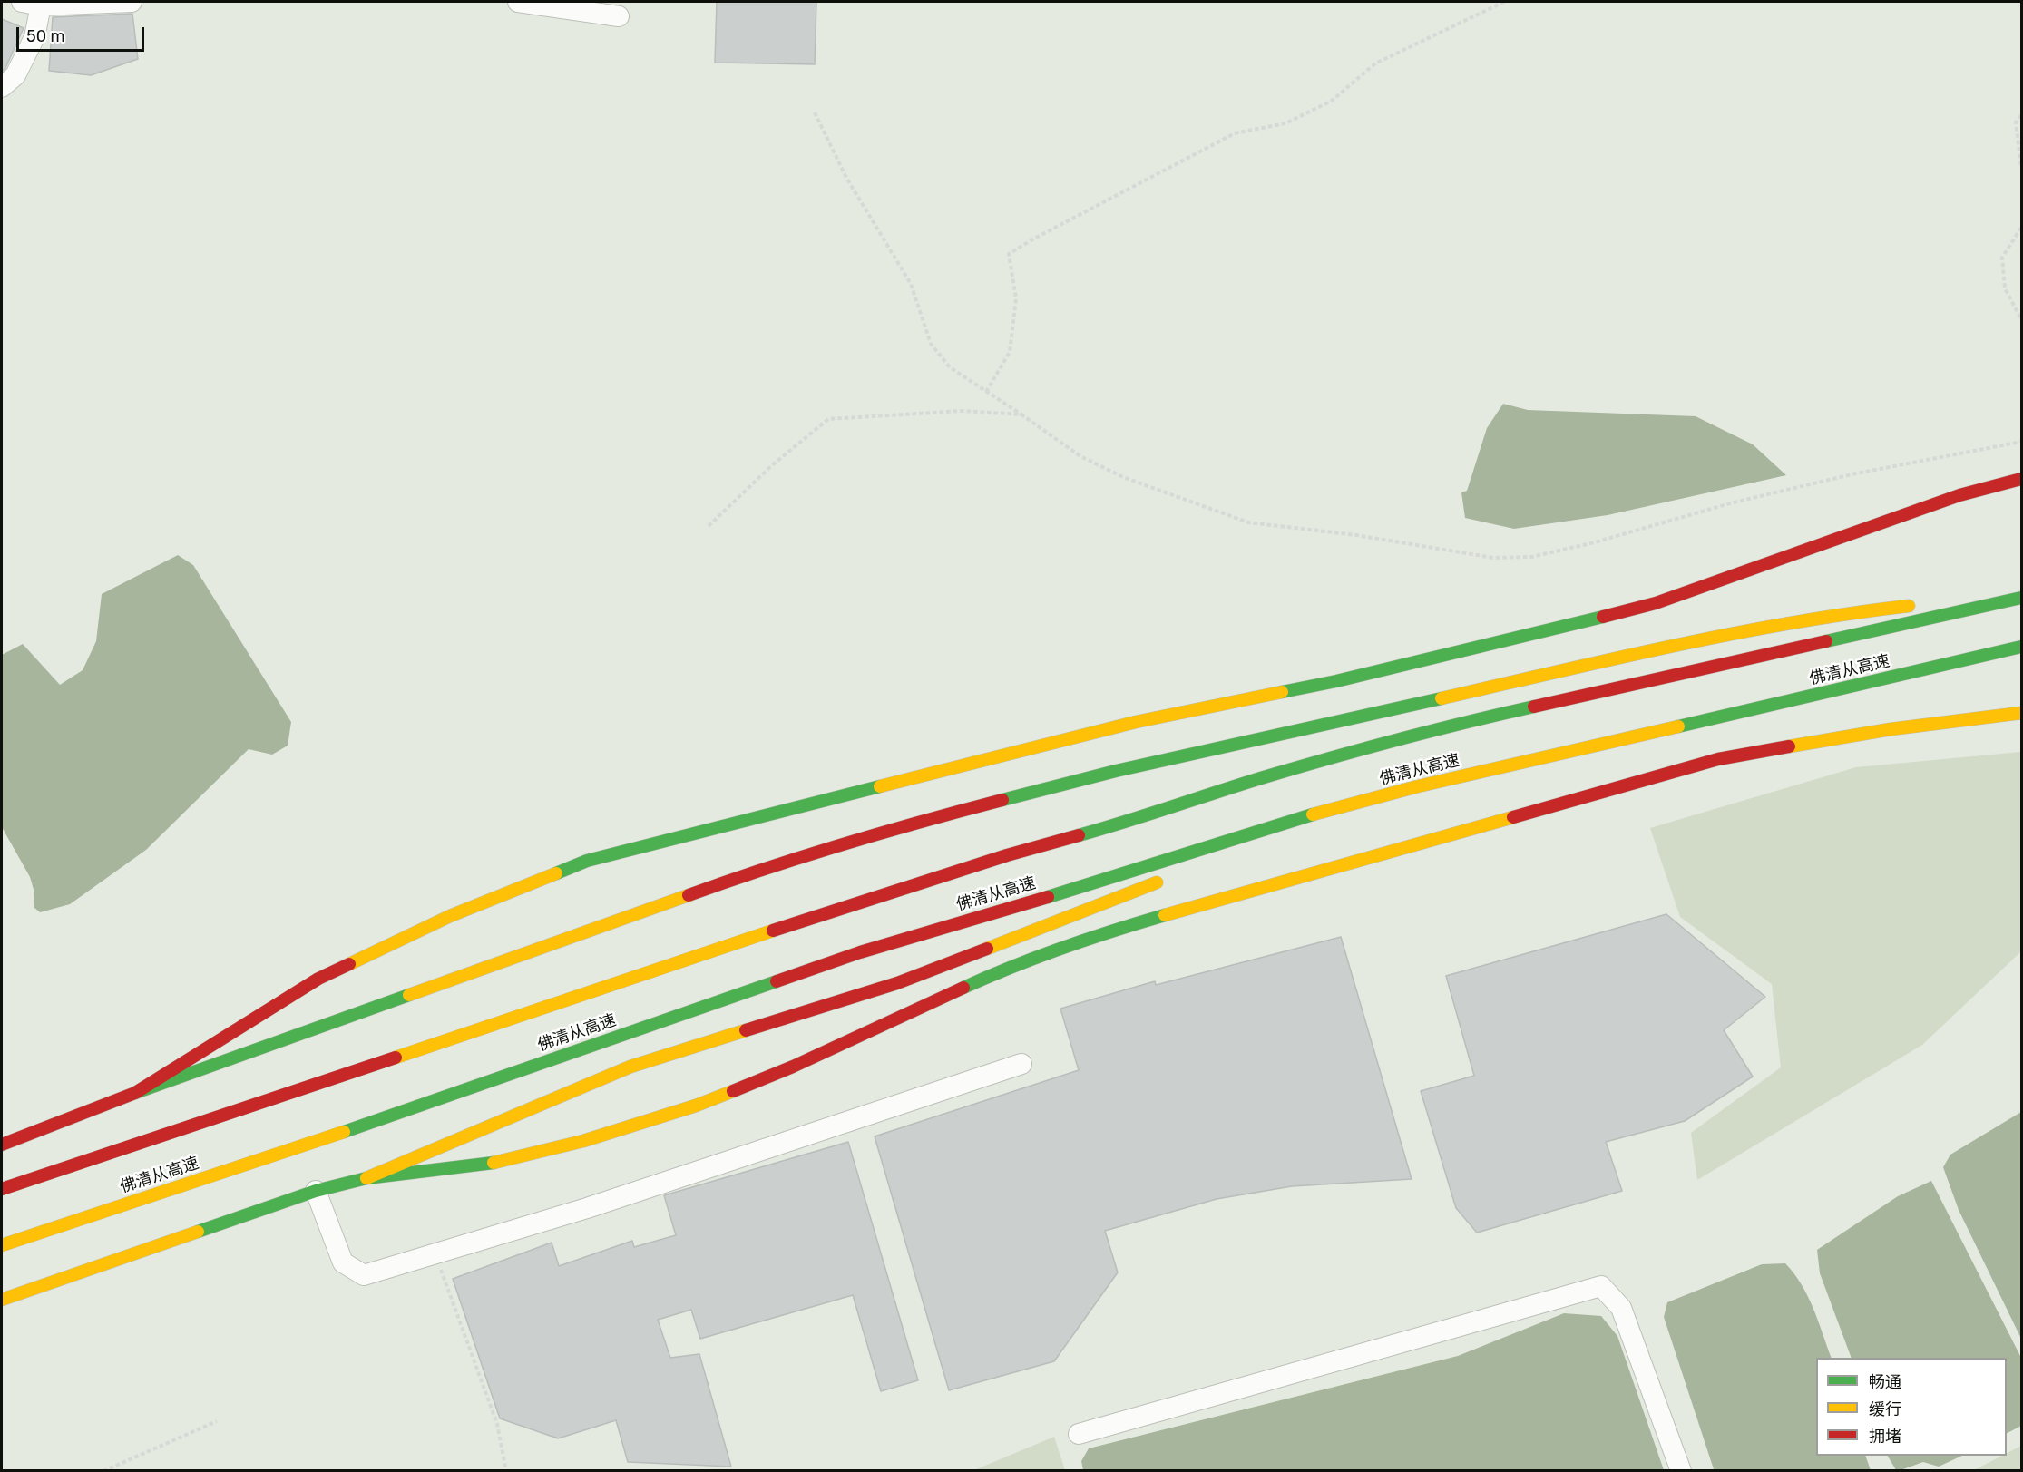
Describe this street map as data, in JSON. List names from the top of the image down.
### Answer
{
  "streets": {
    "main road": ["佛清从高速"]
  },
  "legend": ["畅通", "缓行", "拥堵"],
  "scale_bar": "50 m"
}
